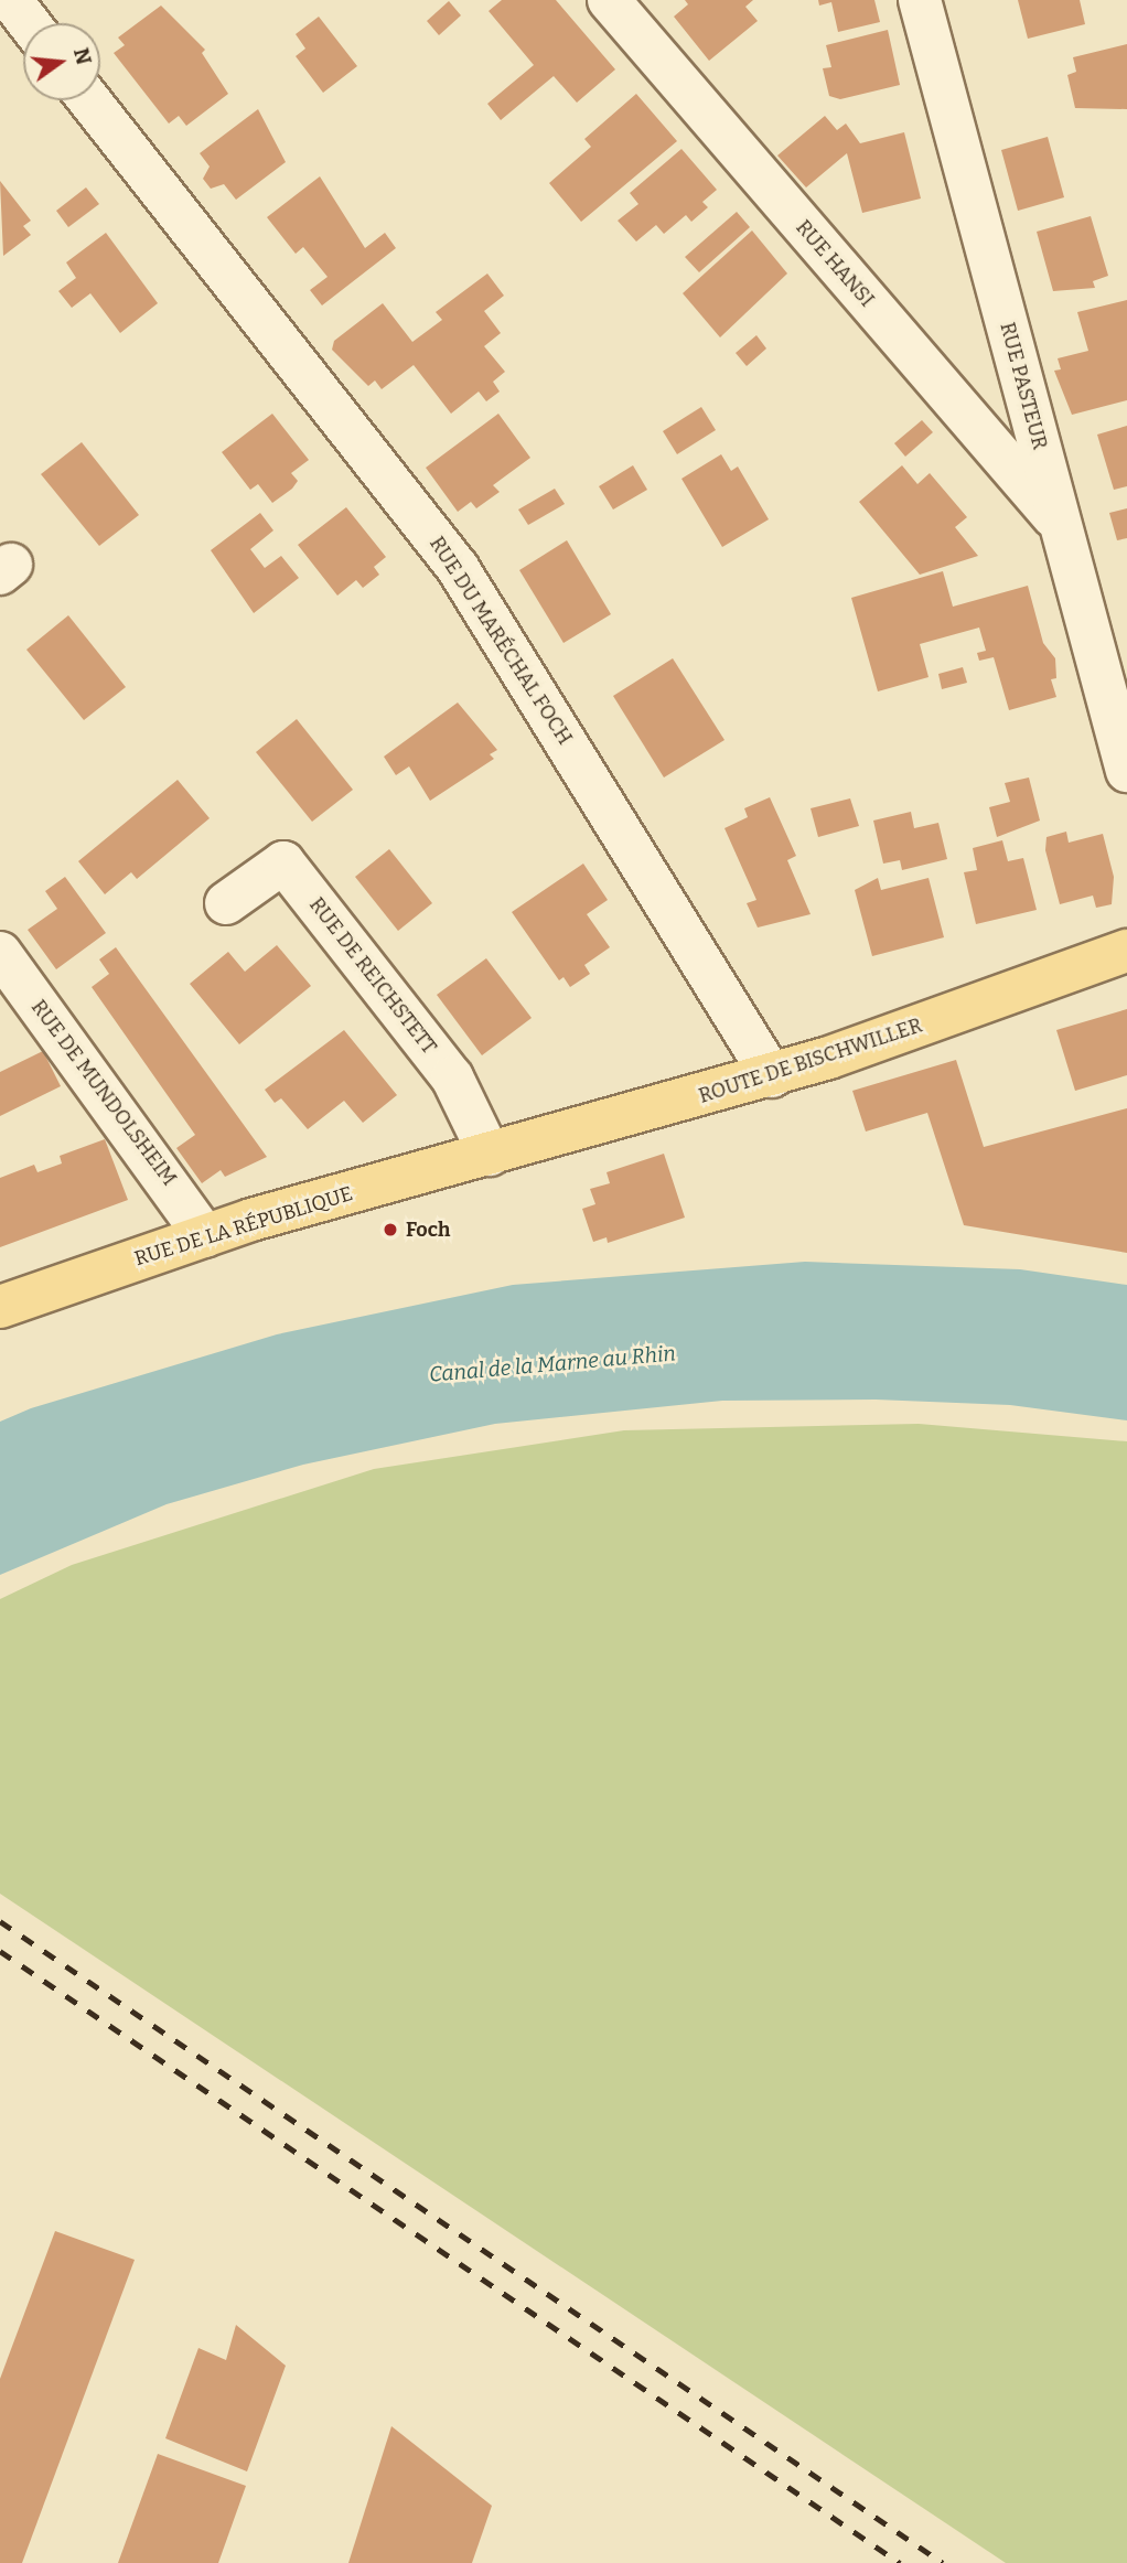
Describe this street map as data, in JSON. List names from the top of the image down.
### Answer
{
  "streets": {
    "main road": ["ROUTE DE BISCHWILLER", "RUE DE LA RÉPUBLIQUE"],
    "street": [
      "RUE HANSI",
      "RUE PASTEUR",
      "RUE DU MARÉCHAL FOCH",
      "RUE DE REICHSTETT",
      "RUE DE MUNDOLSHEIM"
    ]
  },
  "crossings": [
    ["RUE HANSI", "RUE PASTEUR"],
    ["RUE DU MARÉCHAL FOCH", "ROUTE DE BISCHWILLER"],
    ["RUE DE REICHSTETT", "ROUTE DE BISCHWILLER"],
    ["RUE DE REICHSTETT", "RUE DE LA RÉPUBLIQUE"],
    ["ROUTE DE BISCHWILLER", "RUE DE LA RÉPUBLIQUE"],
    ["RUE DE MUNDOLSHEIM", "RUE DE LA RÉPUBLIQUE"]
  ],
  "water": ["Canal de la Marne au Rhin"],
  "places": ["Foch"],
  "north": "right"
}
